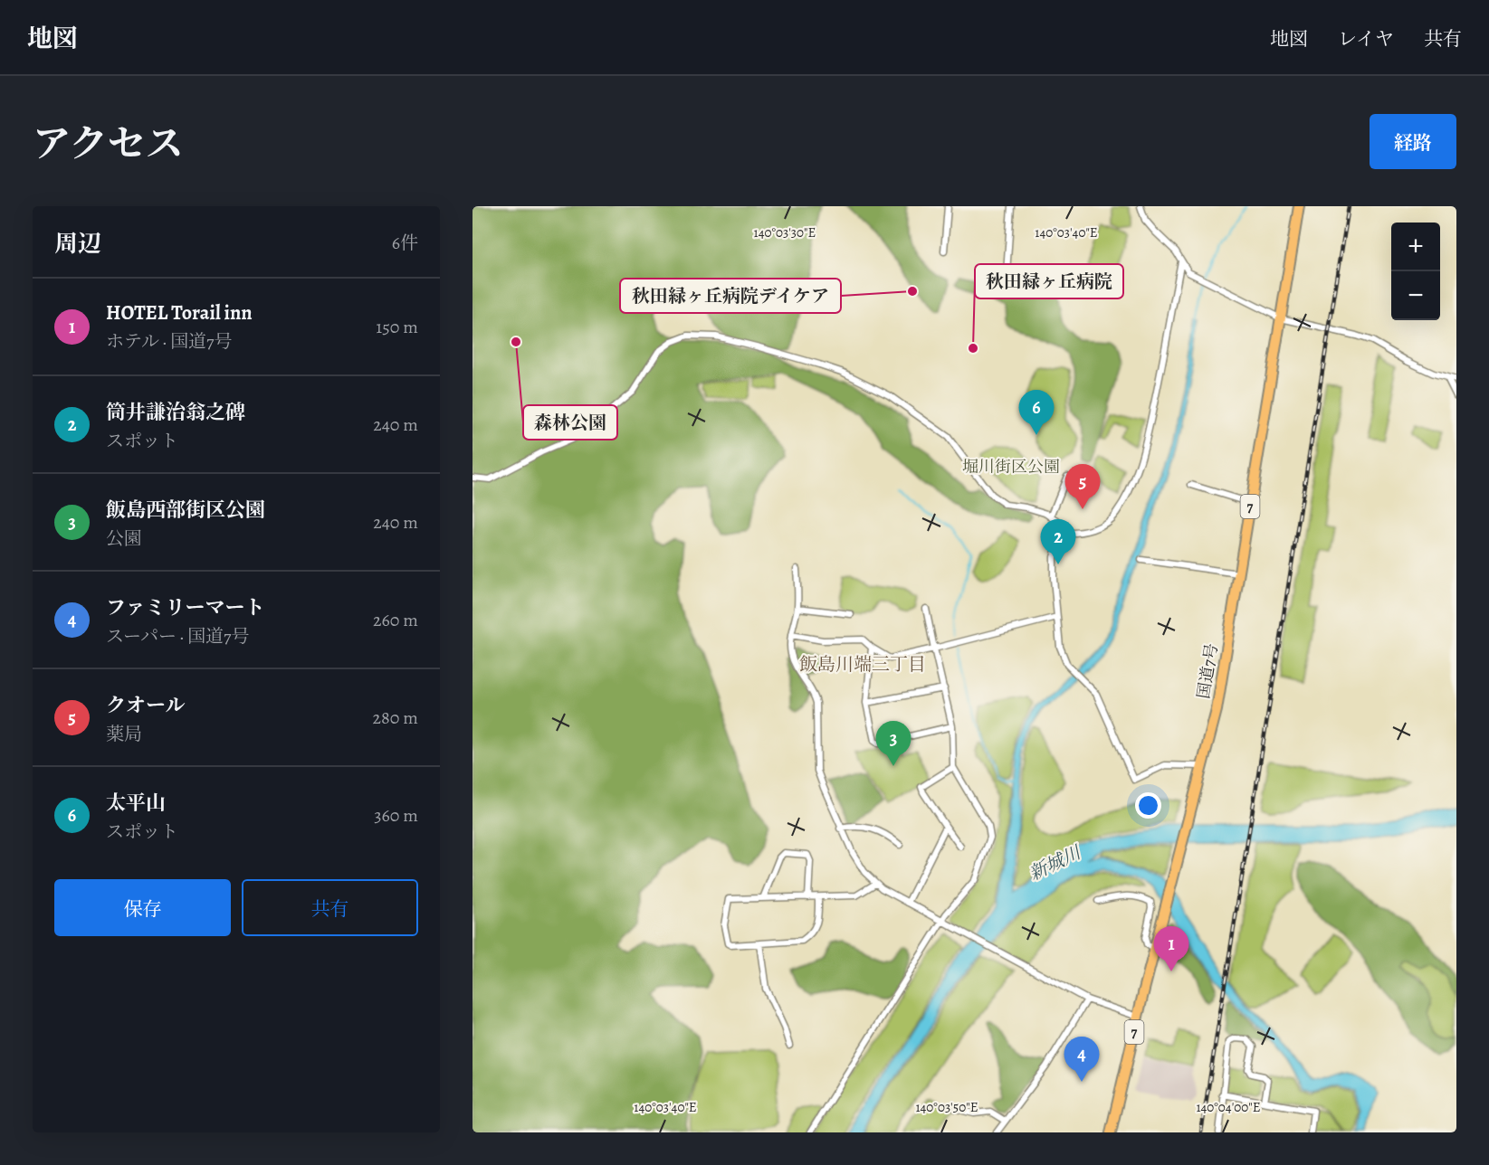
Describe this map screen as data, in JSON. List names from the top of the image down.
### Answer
{
  "streets": {
    "highway": ["7", "国道7号"]
  },
  "districts": ["飯島川端三丁目"],
  "water": ["新城川"],
  "parks": ["堀川街区公園"],
  "places": ["秋田緑ヶ丘病院デイケア", "森林公園", "秋田緑ヶ丘病院"],
  "page": {
    "header": "地図",
    "nav": ["地図", "レイヤ", "共有"],
    "title": "アクセス",
    "buttons": [
      "経路",
      ["保存", "共有"]
    ],
    "heading": ["周辺", "6件"],
    "map_buttons": ["+", "−"],
    "list": [
      {
        "mark": "1",
        "name": "HOTEL Torail inn",
        "note": "ホテル · 国道7号",
        "value": "150 m"
      },
      {
        "mark": "2",
        "name": "筒井謙治翁之碑",
        "note": "スポット",
        "value": "240 m"
      },
      {
        "mark": "3",
        "name": "飯島西部街区公園",
        "note": "公園",
        "value": "240 m"
      },
      {
        "mark": "4",
        "name": "ファミリーマート",
        "note": "スーパー · 国道7号",
        "value": "260 m"
      },
      {
        "mark": "5",
        "name": "クオール",
        "note": "薬局",
        "value": "280 m"
      },
      {
        "mark": "6",
        "name": "太平山",
        "note": "スポット",
        "value": "360 m"
      }
    ],
    "pins": [
      "6",
      "5",
      "2",
      "3",
      "1",
      "4"
    ]
  },
  "coordinates": [
    "140°03'30\"E",
    "140°03'40\"E",
    "140°03'50\"E",
    "140°04'00\"E"
  ]
}
